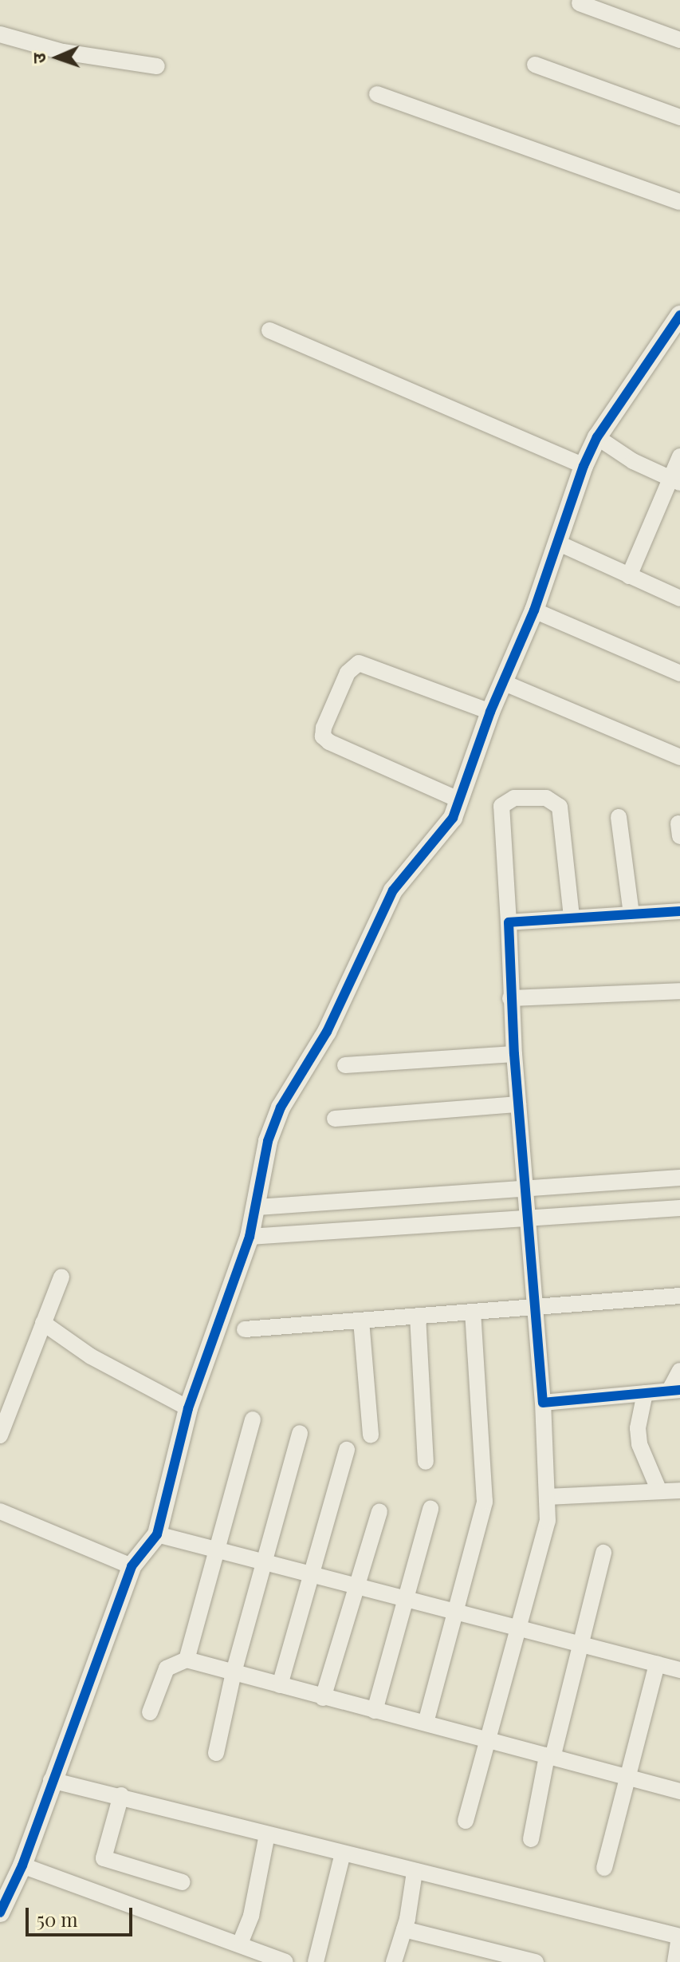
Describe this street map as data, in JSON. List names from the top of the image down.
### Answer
{
  "scale_bar": "50 m",
  "north": "left"
}
